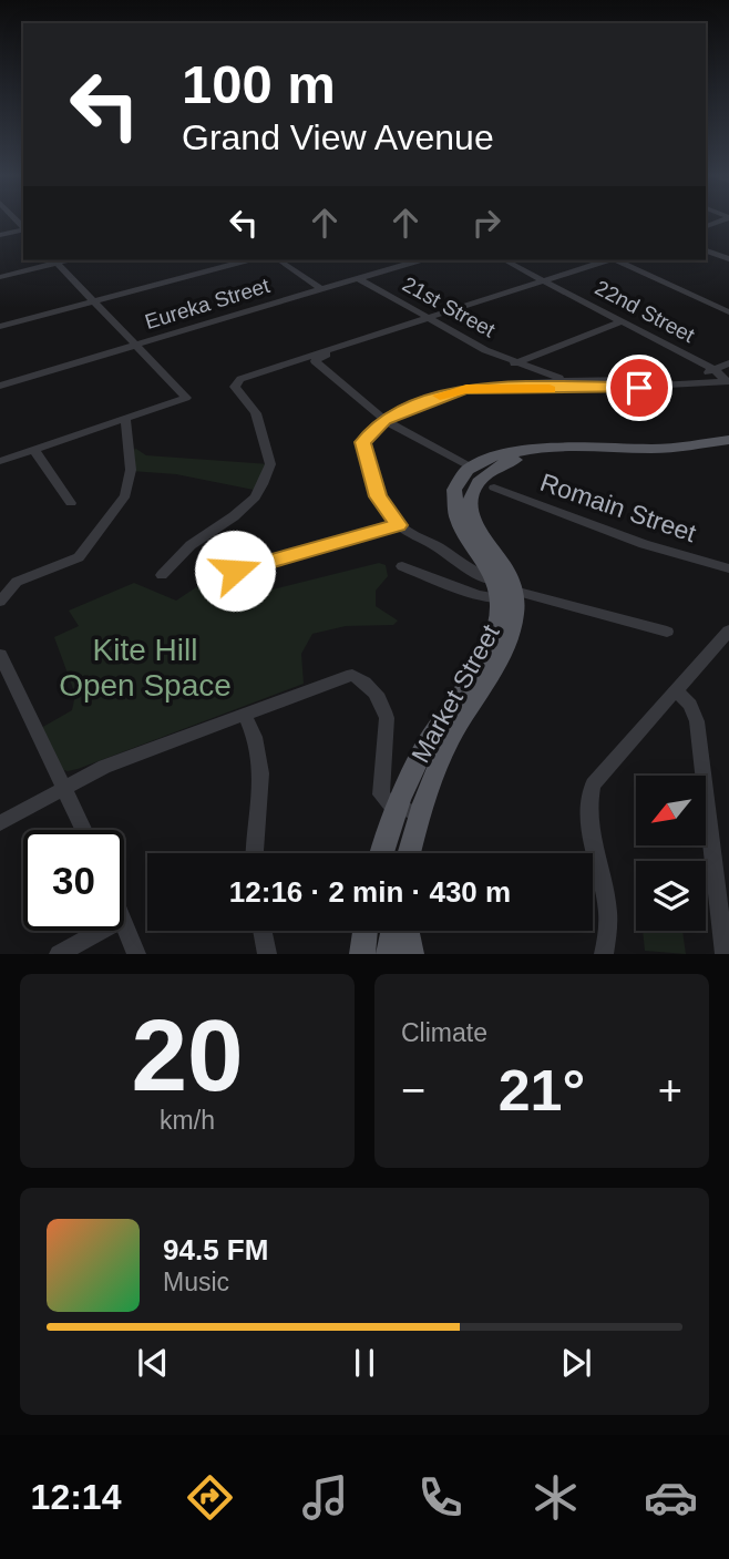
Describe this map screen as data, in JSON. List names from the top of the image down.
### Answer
{
  "streets": {
    "main road": ["Market Street"],
    "street": [
      "Eureka Street",
      "21st Street",
      "22nd Street",
      "Romain Street"
    ]
  },
  "crossings": [
    ["Eureka Street", "21st Street"]
  ],
  "parks": ["Kite Hill Open Space"],
  "north": "bottom left",
  "page": {
    "turn": ["100 m", "Grand View Avenue"],
    "limit": "30",
    "trip": "12:16 · 2 min · 430 m",
    "tile": [
      ["20", "km/h"],
      "Climate"
    ],
    "heat": ["−", "21°", "+"],
    "song": ["94.5 FM", "Music"],
    "tabs": "12:14"
  }
}
